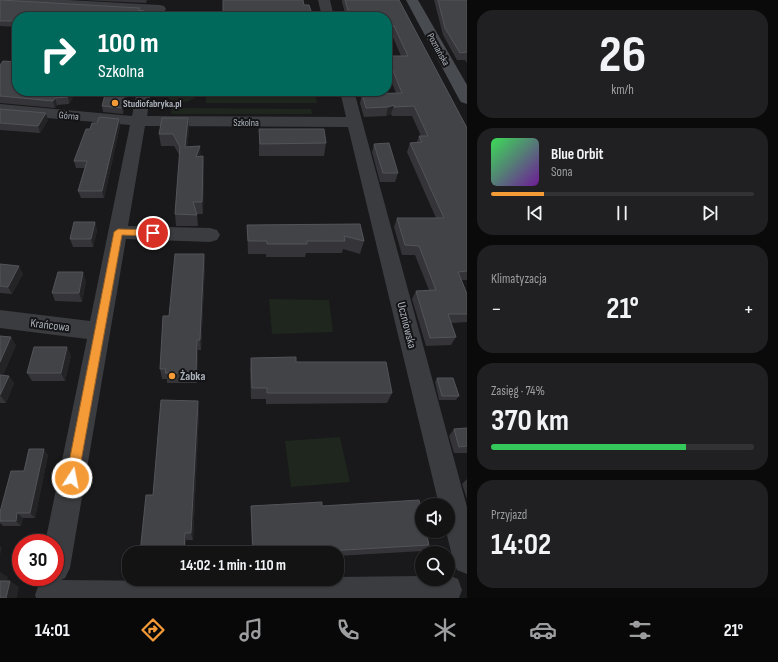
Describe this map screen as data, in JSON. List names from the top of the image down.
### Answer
{
  "streets": {
    "street": [
      "Poznańska",
      "Górna",
      "Szkolna",
      "Krańcowa",
      "Uczniowska"
    ]
  },
  "crossings": [
    ["Górna", "Szkolna"],
    ["Szkolna", "Uczniowska"]
  ],
  "places": ["Studiofabryka.pl", "Żabka"],
  "page": {
    "tile": [
      ["26", "km/h"],
      "Klimatyzacja",
      ["Zasięg · 74%", "370 km"],
      ["Przyjazd", "14:02"]
    ],
    "turn": ["100 m", "Szkolna"],
    "song": ["Blue Orbit", "Sona"],
    "heat": ["−", "21°", "+"],
    "limit": "30",
    "trip": "14:02 · 1 min · 110 m",
    "tabs": ["14:01", "21°"]
  }
}
